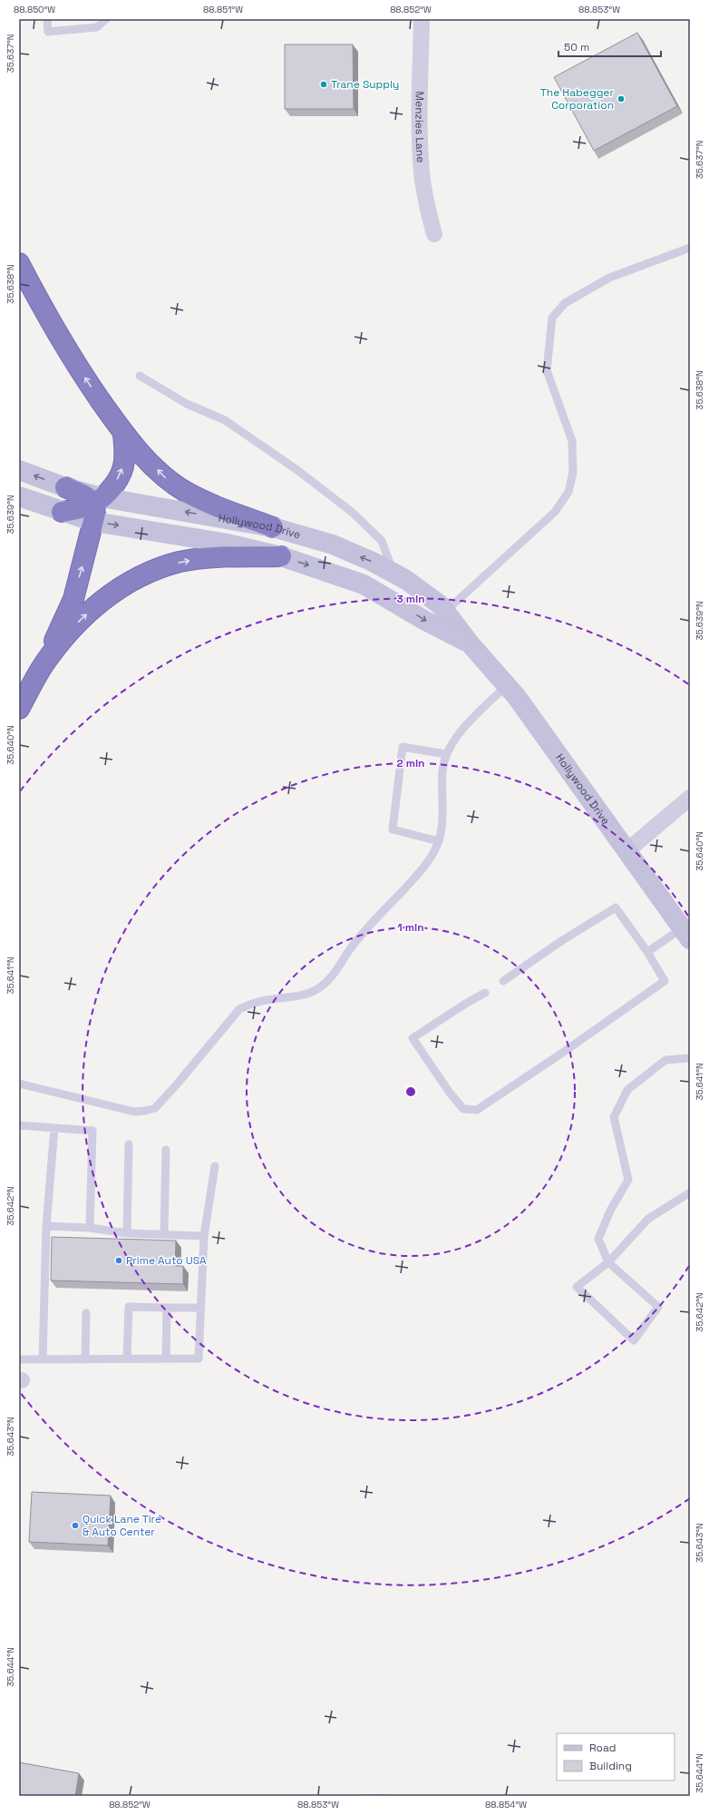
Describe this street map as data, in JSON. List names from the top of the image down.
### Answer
{
  "streets": {
    "main road": ["Hollywood Drive"],
    "street": ["Menzies Lane"]
  },
  "places": [
    "Trane Supply",
    "The Habegger Corporation",
    "Prime Auto USA",
    "Quick Lane Tire & Auto Center"
  ],
  "legend": ["Road", "Building"],
  "scale_bar": "50 m",
  "coordinates": [
    "88.850°W",
    "88.851°W",
    "88.852°W",
    "88.853°W",
    "35.637°N",
    "35.638°N",
    "35.639°N",
    "35.640°N",
    "35.641°N",
    "35.642°N",
    "35.643°N",
    "35.644°N",
    "88.854°W"
  ],
  "rings": ["3 min", "2 min", "1 min"]
}
